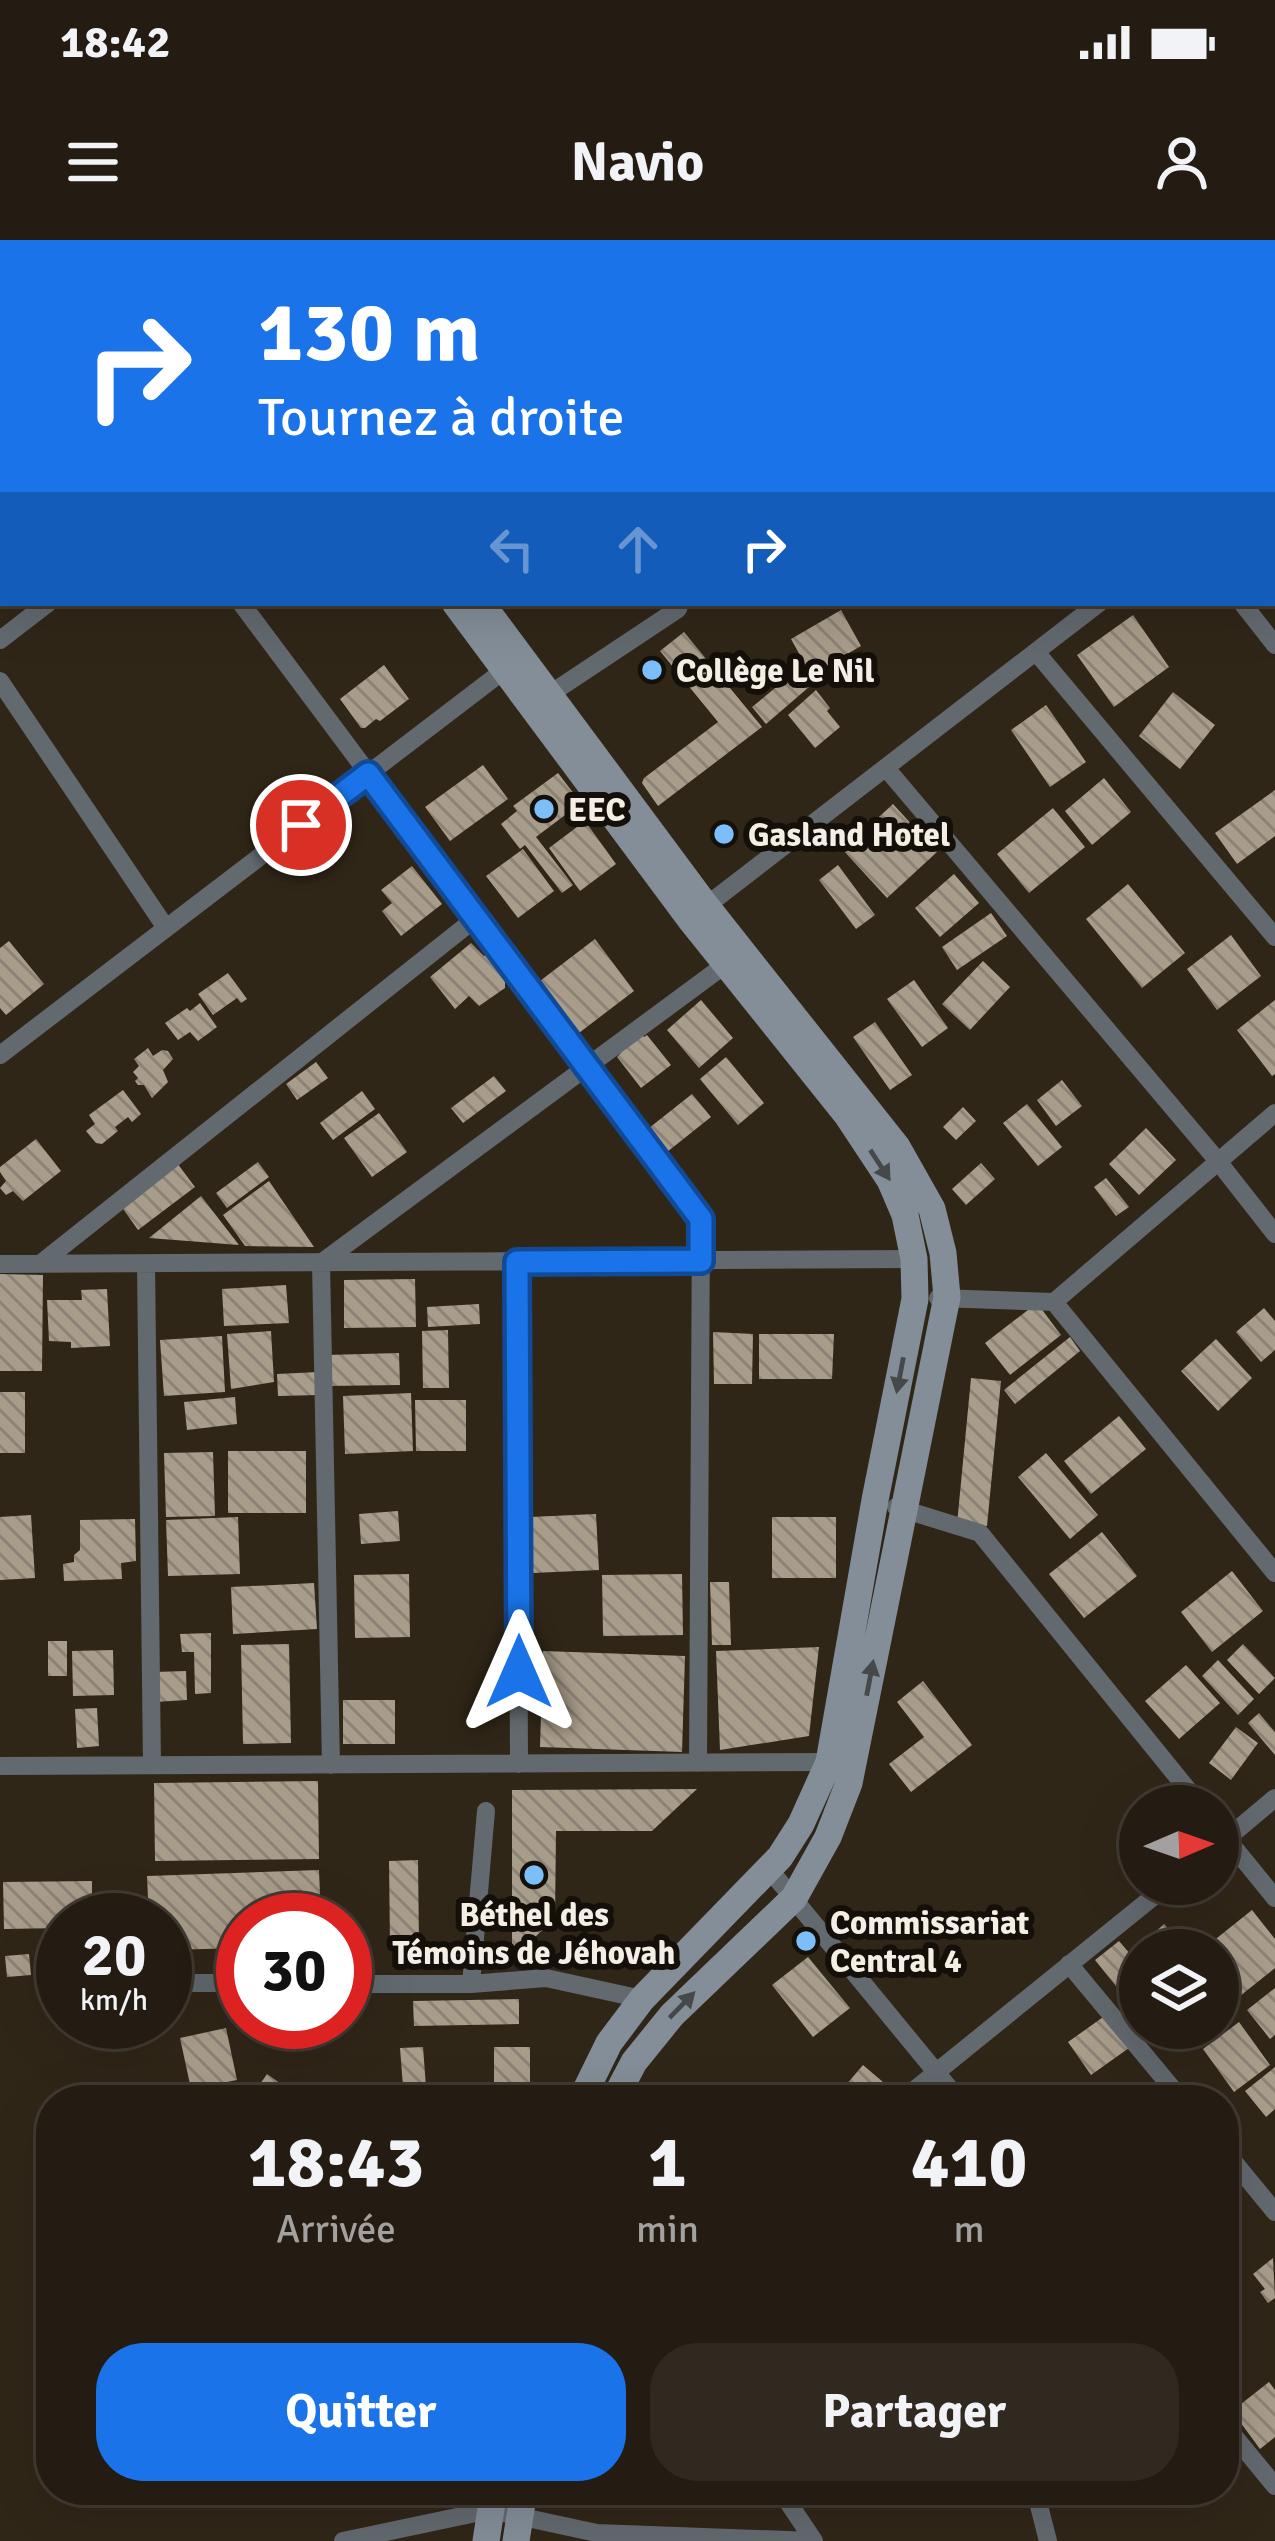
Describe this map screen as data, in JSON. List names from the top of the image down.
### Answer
{
  "places": [
    "Collège Le Nil",
    "EEC",
    "Gasland Hotel",
    "Béthel des Témoins de Jéhovah",
    "Commissariat Central 4"
  ],
  "north": "right",
  "page": {
    "status": "18:42",
    "header": "Navio",
    "turn": ["130 m", "Tournez à droite"],
    "speed": "20 km/h",
    "limit": "30",
    "eta": [
      "18:43",
      "Arrivée",
      "1",
      "min",
      "410",
      "m"
    ],
    "buttons": ["Quitter", "Partager"]
  }
}
